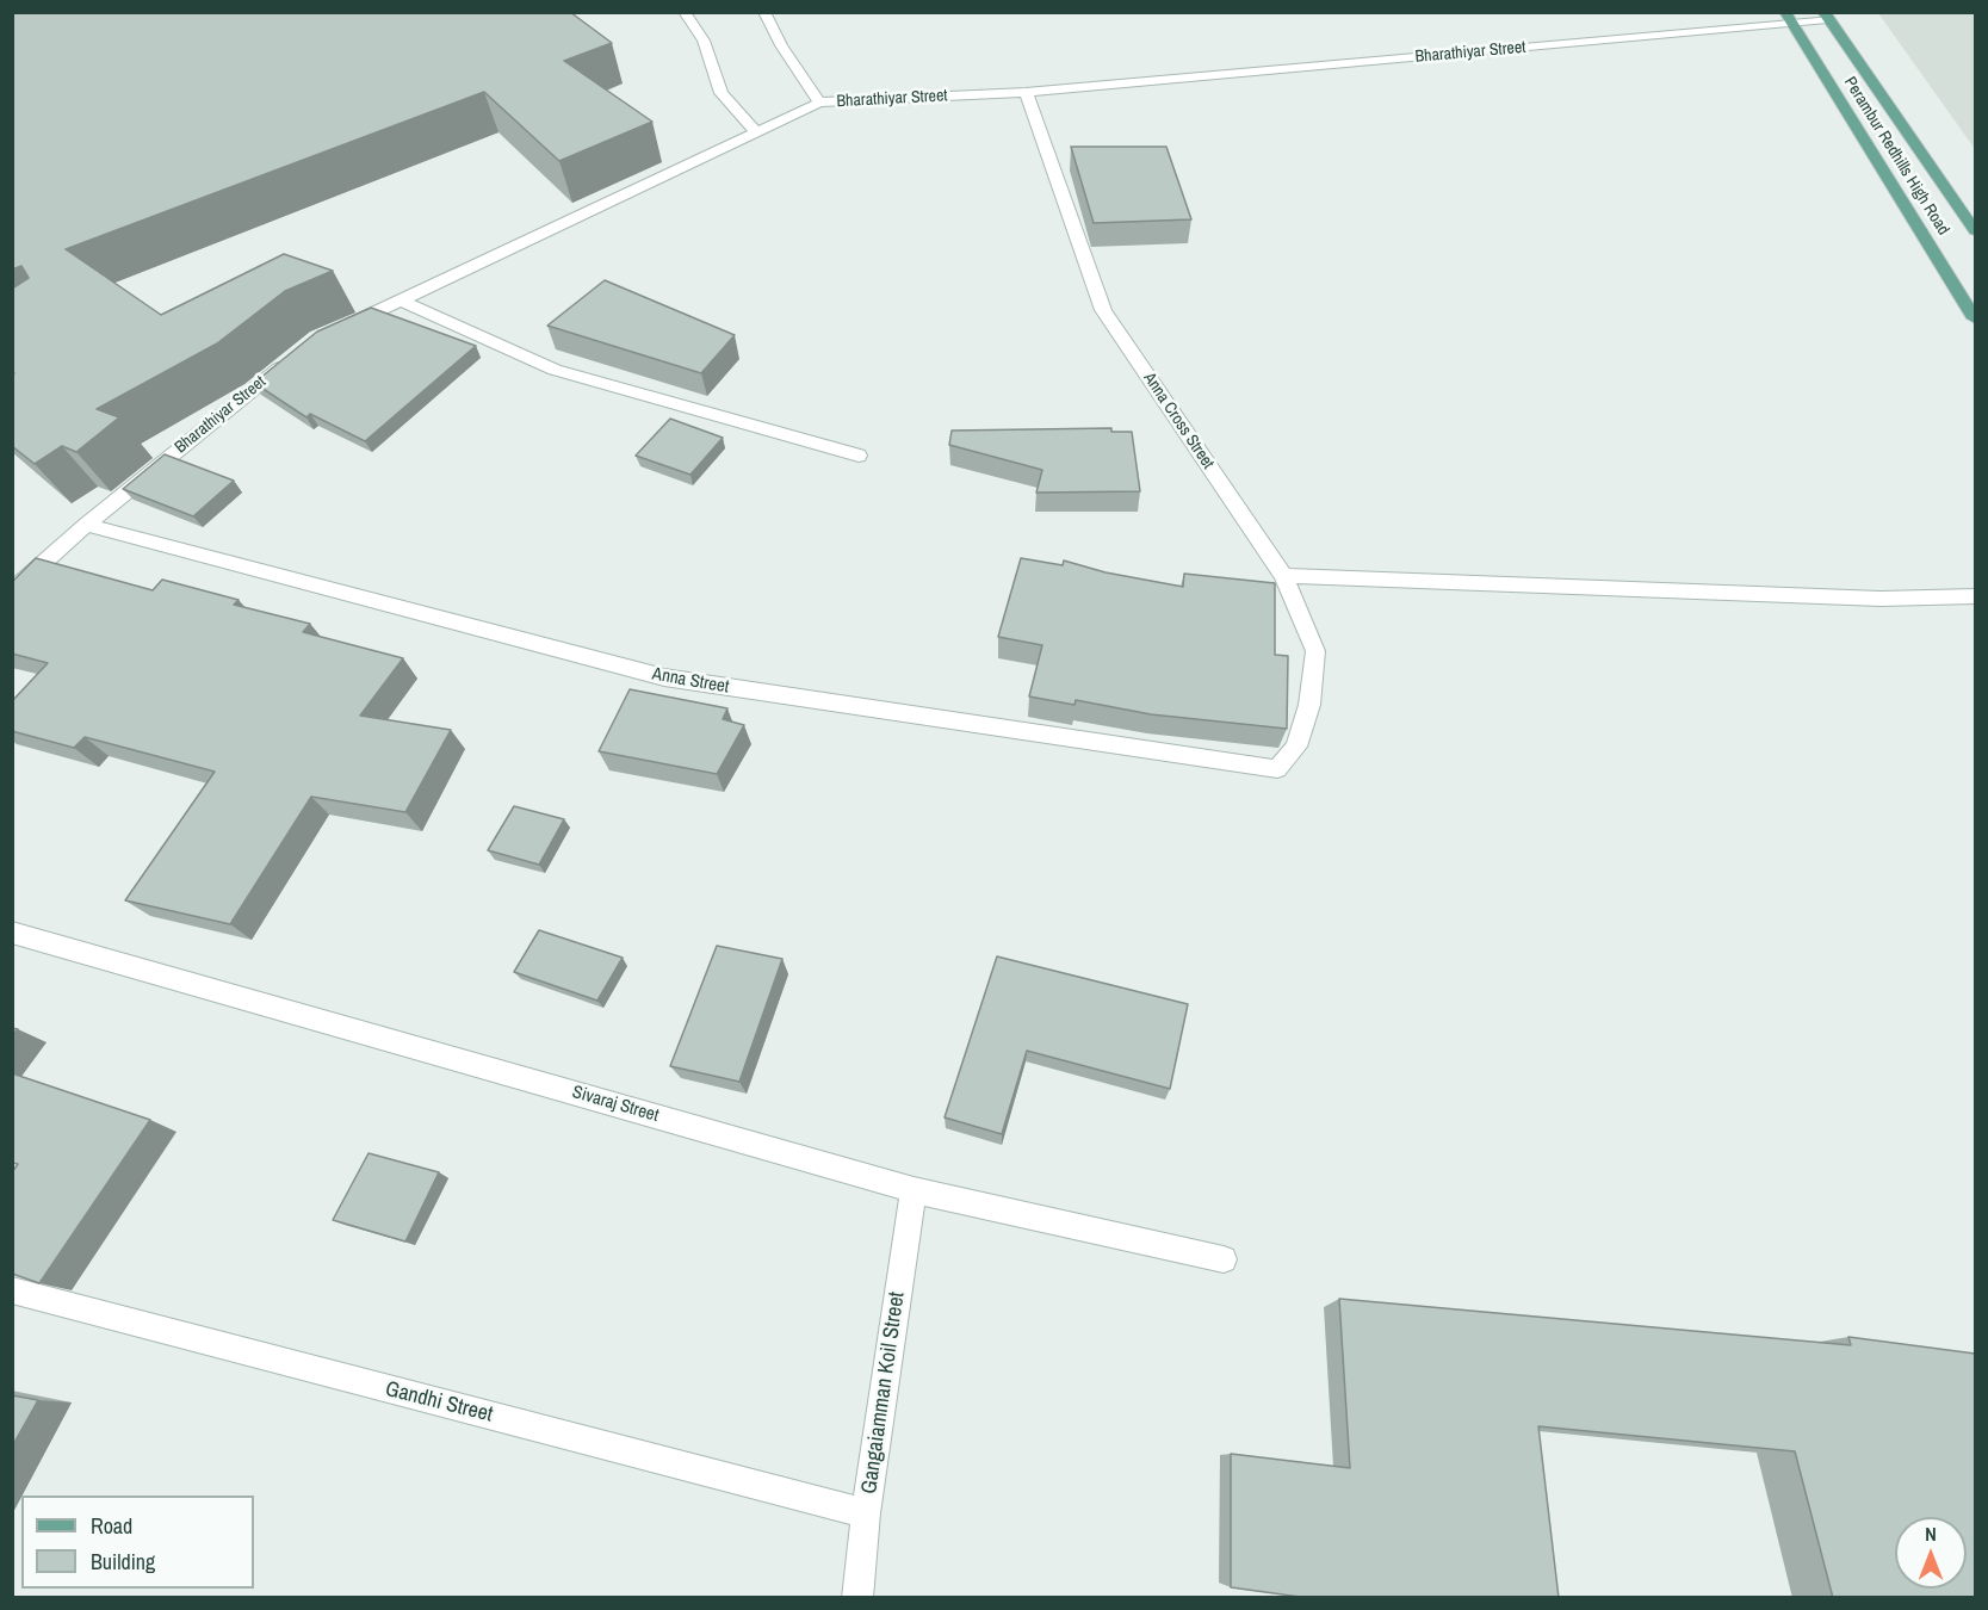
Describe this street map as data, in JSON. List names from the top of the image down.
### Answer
{
  "streets": {
    "main road": ["Perambur Redhills High Road"],
    "street": [
      "Bharathiyar Street",
      "Anna Cross Street",
      "Anna Street",
      "Sivaraj Street",
      "Gangaiamman Koil Street",
      "Gandhi Street"
    ]
  },
  "crossings": [
    ["Bharathiyar Street", "Perambur Redhills High Road"],
    ["Bharathiyar Street", "Anna Cross Street"],
    ["Bharathiyar Street", "Anna Street"],
    ["Anna Cross Street", "Anna Street"],
    ["Sivaraj Street", "Gangaiamman Koil Street"],
    ["Gangaiamman Koil Street", "Gandhi Street"]
  ],
  "legend": ["Road", "Building"],
  "north": "top"
}
